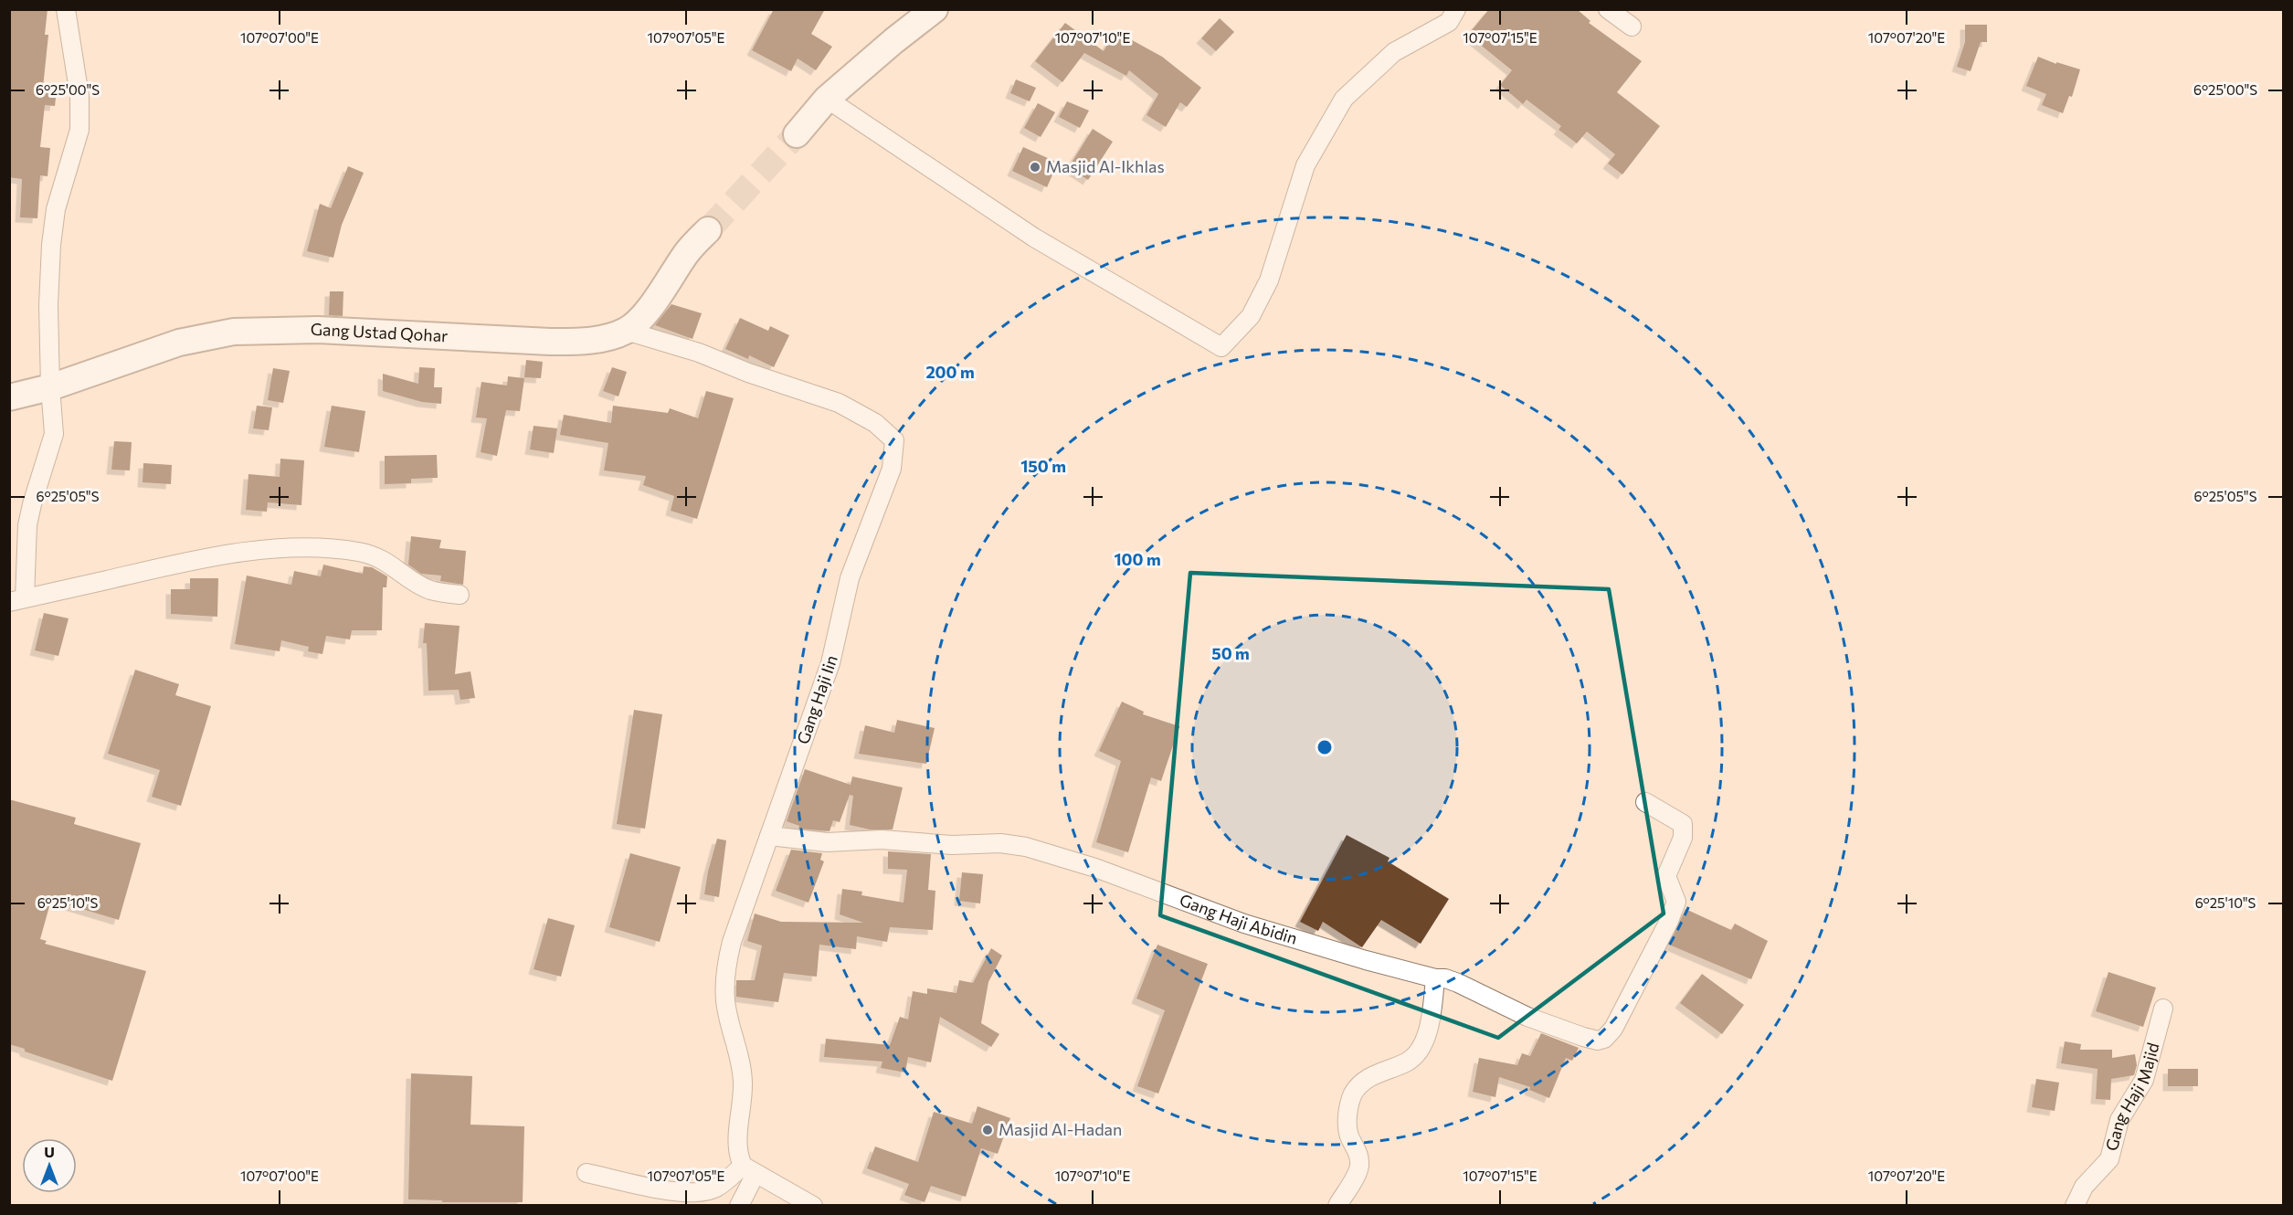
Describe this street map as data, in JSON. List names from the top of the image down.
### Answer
{
  "streets": {
    "street": [
      "Gang Ustad Qohar",
      "Gang Haji Iin",
      "Gang Haji Abidin",
      "Gang Haji Majid"
    ]
  },
  "crossings": [
    ["Gang Ustad Qohar", "Gang Haji Iin"],
    ["Gang Haji Iin", "Gang Haji Abidin"]
  ],
  "places": ["Masjid Al-Ikhlas", "Masjid Al-Hadan"],
  "north": "top",
  "coordinates": [
    "107°07'00\"E",
    "107°07'05\"E",
    "107°07'10\"E",
    "107°07'15\"E",
    "107°07'20\"E",
    "6°25'00\"S",
    "6°25'05\"S",
    "6°25'10\"S"
  ],
  "rings": [
    "200 m",
    "150 m",
    "100 m",
    "50 m"
  ]
}
